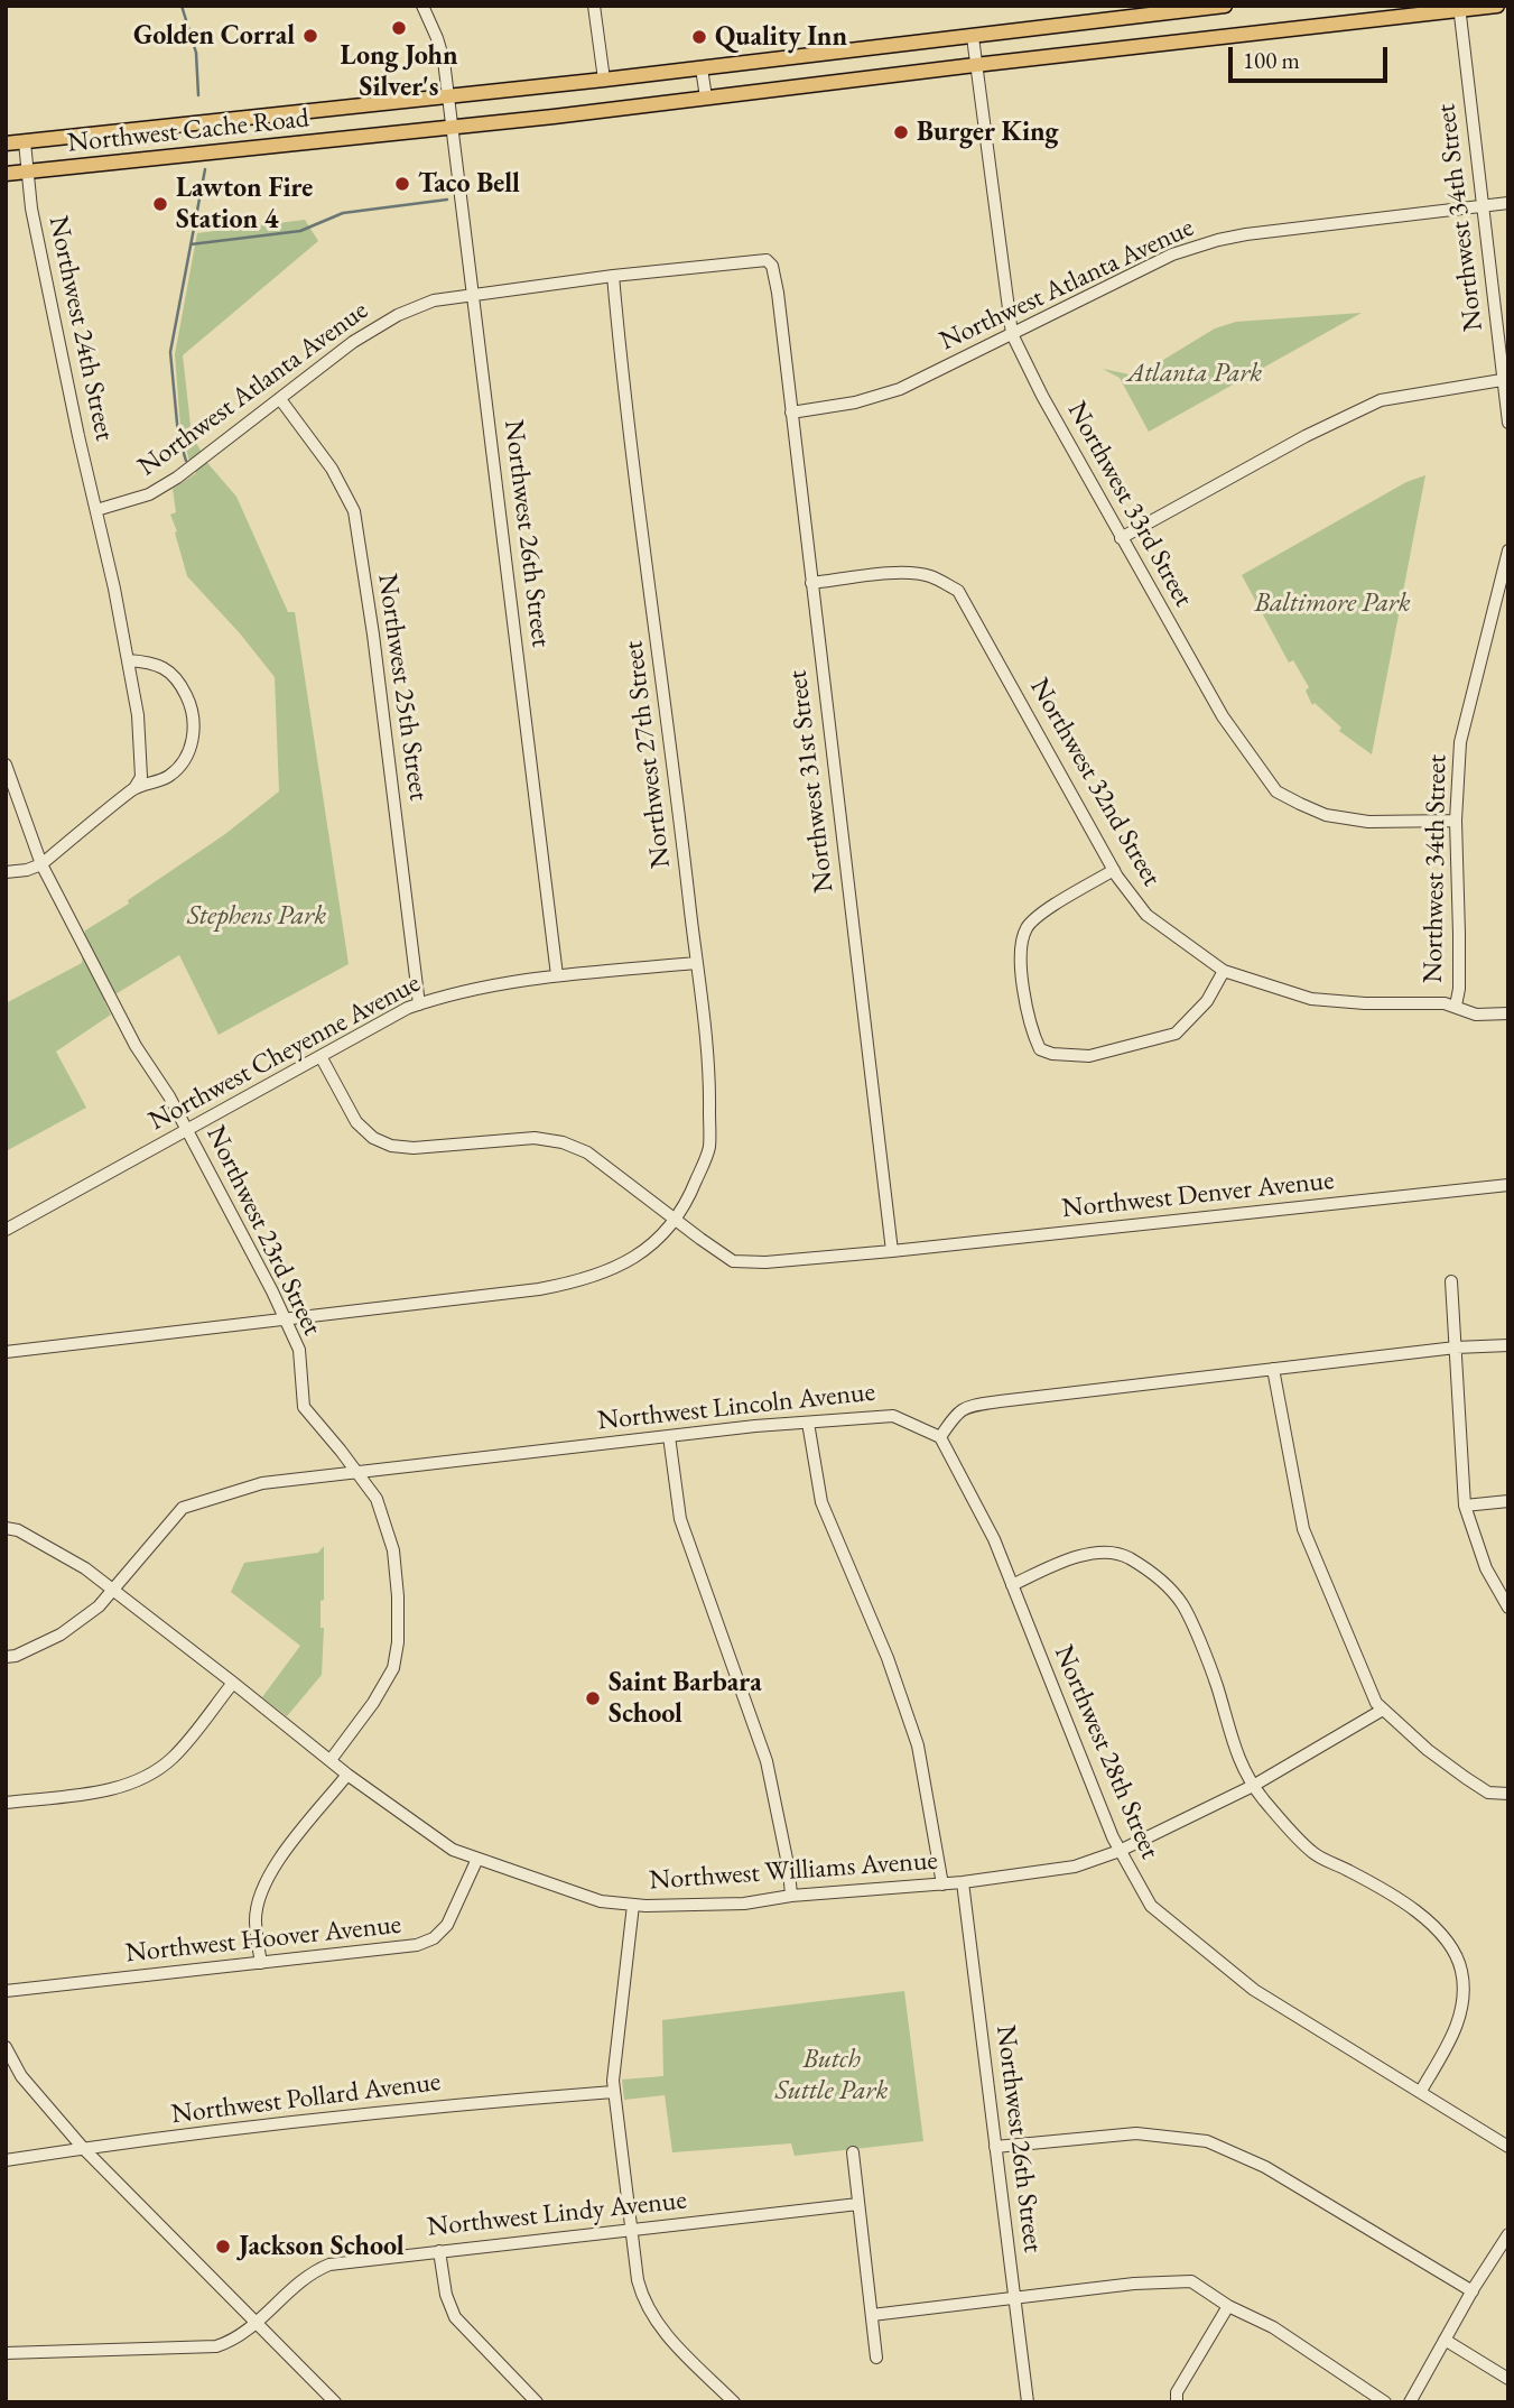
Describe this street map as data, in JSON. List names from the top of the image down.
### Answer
{
  "streets": {
    "main road": ["Northwest Cache Road"],
    "street": [
      "Northwest 34th Street",
      "Northwest Atlanta Avenue",
      "Northwest 24th Street",
      "Northwest 33rd Street",
      "Northwest 26th Street",
      "Northwest 25th Street",
      "Northwest 27th Street",
      "Northwest 31st Street",
      "Northwest 32nd Street",
      "Northwest Cheyenne Avenue",
      "Northwest Denver Avenue",
      "Northwest 23rd Street",
      "Northwest Lincoln Avenue",
      "Northwest 28th Street",
      "Northwest Williams Avenue",
      "Northwest Hoover Avenue",
      "Northwest Pollard Avenue",
      "Northwest Lindy Avenue"
    ]
  },
  "crossings": [
    ["Northwest Cache Road", "Northwest 34th Street"],
    ["Northwest Cache Road", "Northwest 24th Street"],
    ["Northwest Cache Road", "Northwest 33rd Street"],
    ["Northwest Cache Road", "Northwest 26th Street"],
    ["Northwest 34th Street", "Northwest Atlanta Avenue"],
    ["Northwest 34th Street", "Northwest 33rd Street"],
    ["Northwest 34th Street", "Northwest 32nd Street"],
    ["Northwest Atlanta Avenue", "Northwest 24th Street"],
    ["Northwest Atlanta Avenue", "Northwest 33rd Street"],
    ["Northwest Atlanta Avenue", "Northwest 26th Street"],
    ["Northwest Atlanta Avenue", "Northwest 25th Street"],
    ["Northwest Atlanta Avenue", "Northwest 27th Street"],
    ["Northwest Atlanta Avenue", "Northwest 31st Street"],
    ["Northwest 26th Street", "Northwest Cheyenne Avenue"],
    ["Northwest 26th Street", "Northwest Williams Avenue"],
    ["Northwest 25th Street", "Northwest Cheyenne Avenue"],
    ["Northwest 27th Street", "Northwest Cheyenne Avenue"],
    ["Northwest 31st Street", "Northwest 32nd Street"],
    ["Northwest 31st Street", "Northwest Denver Avenue"],
    ["Northwest Cheyenne Avenue", "Northwest 23rd Street"],
    ["Northwest 23rd Street", "Northwest Lincoln Avenue"],
    ["Northwest 23rd Street", "Northwest Williams Avenue"],
    ["Northwest Lincoln Avenue", "Northwest 28th Street"],
    ["Northwest Lincoln Avenue", "Northwest Williams Avenue"],
    ["Northwest 28th Street", "Northwest Williams Avenue"],
    ["Northwest Williams Avenue", "Northwest Hoover Avenue"]
  ],
  "parks": [
    "Atlanta Park",
    "Baltimore Park",
    "Stephens Park",
    "Butch Suttle Park"
  ],
  "places": [
    "Long John Silver's",
    "Golden Corral",
    "Quality Inn",
    "Burger King",
    "Taco Bell",
    "Lawton Fire Station 4",
    "Saint Barbara School",
    "Jackson School"
  ],
  "scale_bar": "100 m"
}
